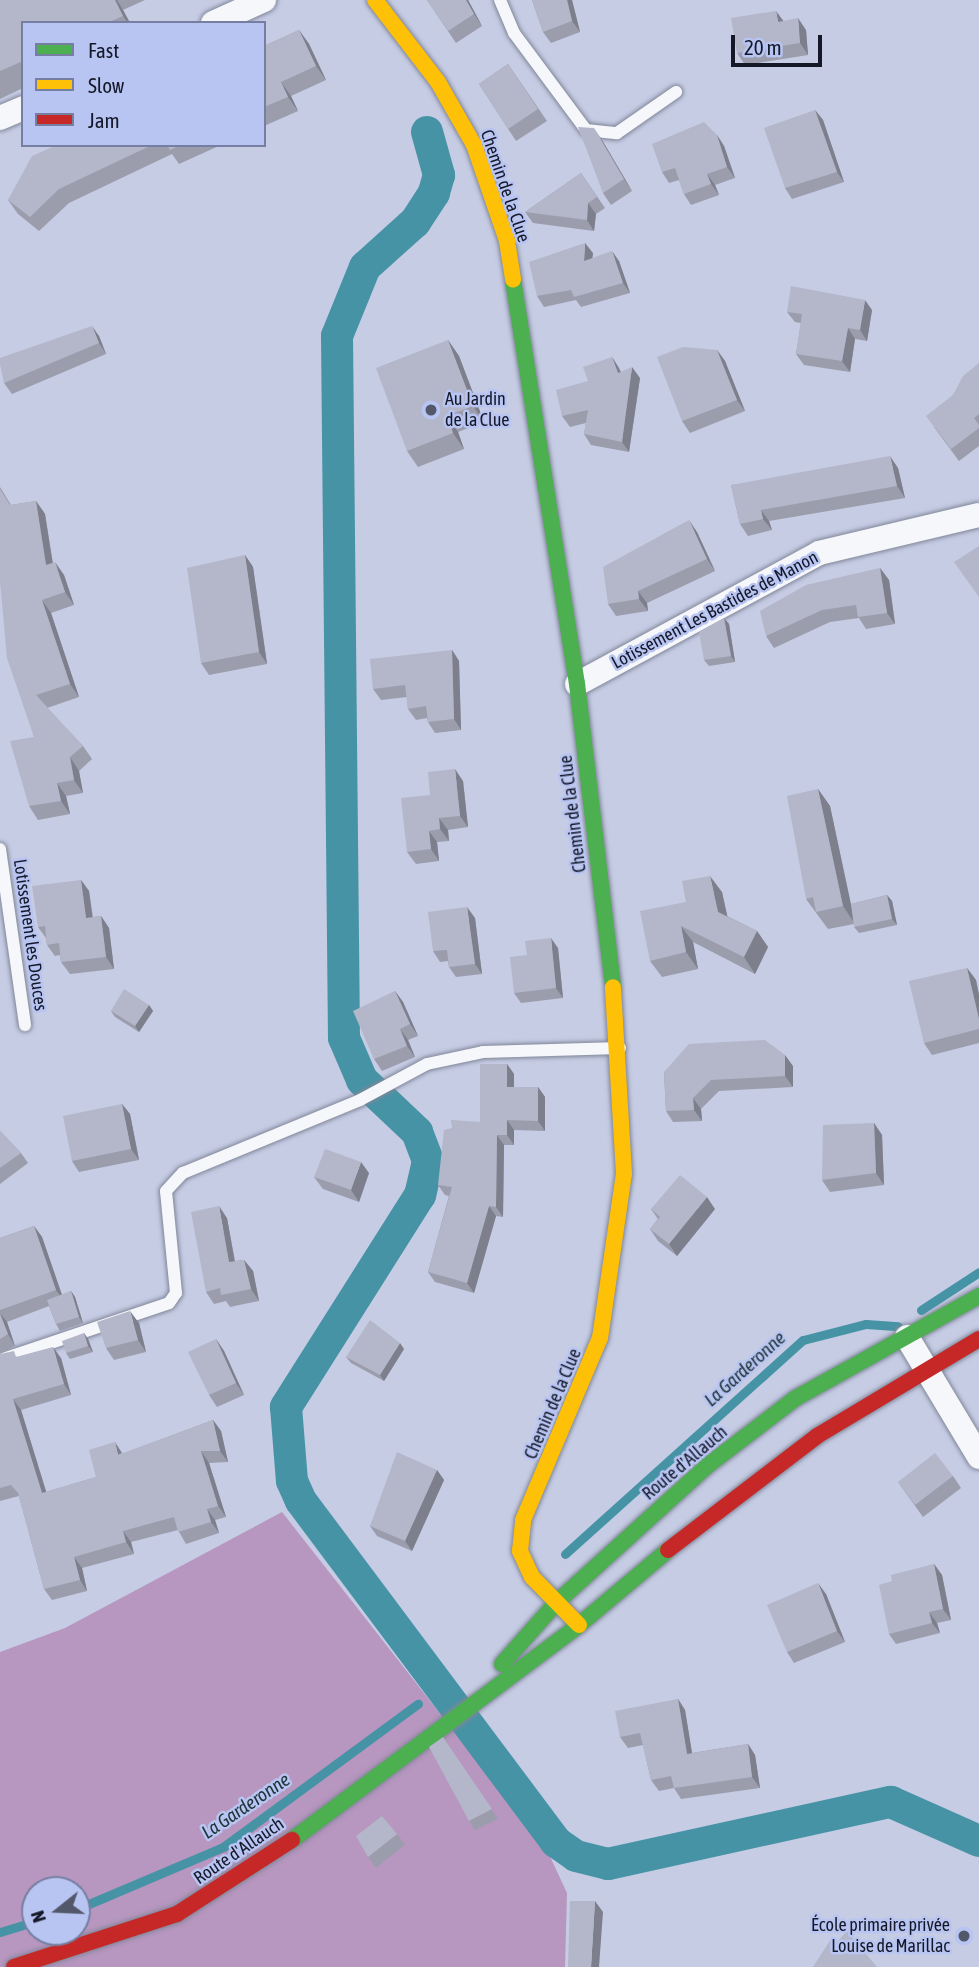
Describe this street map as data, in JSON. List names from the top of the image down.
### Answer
{
  "streets": {
    "main road": ["Chemin de la Clue", "Route d'Allauch"],
    "street": ["Lotissement Les Bastides de Manon"],
    "lane": ["Lotissement les Douces"]
  },
  "crossings": [
    ["Chemin de la Clue", "Lotissement Les Bastides de Manon"],
    ["Chemin de la Clue", "Route d'Allauch"]
  ],
  "water": ["La Garderonne"],
  "places": ["Au Jardin de la Clue", "École primaire privée Louise de Marillac"],
  "legend": ["Fast", "Slow", "Jam"],
  "scale_bar": "20 m",
  "north": "left"
}
